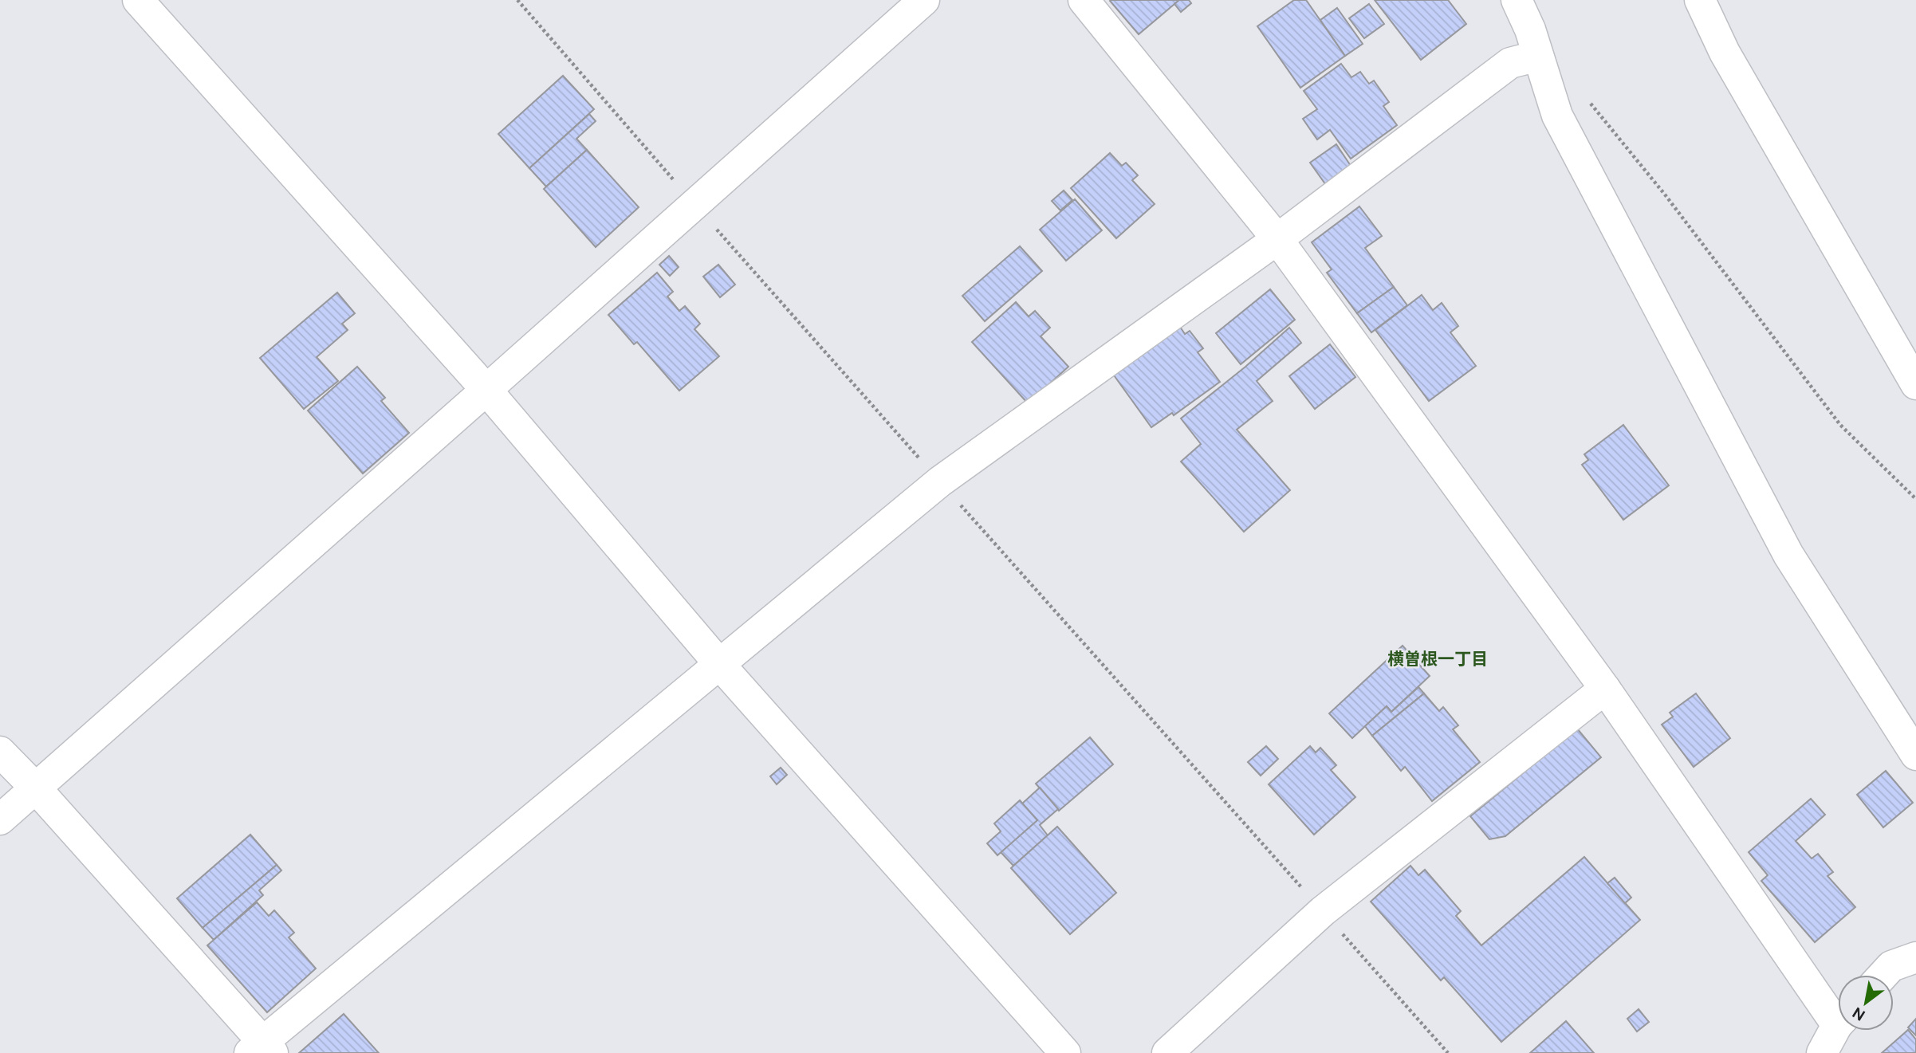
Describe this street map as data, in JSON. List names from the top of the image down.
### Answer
{
  "districts": ["横曽根一丁目"],
  "north": "bottom left"
}
